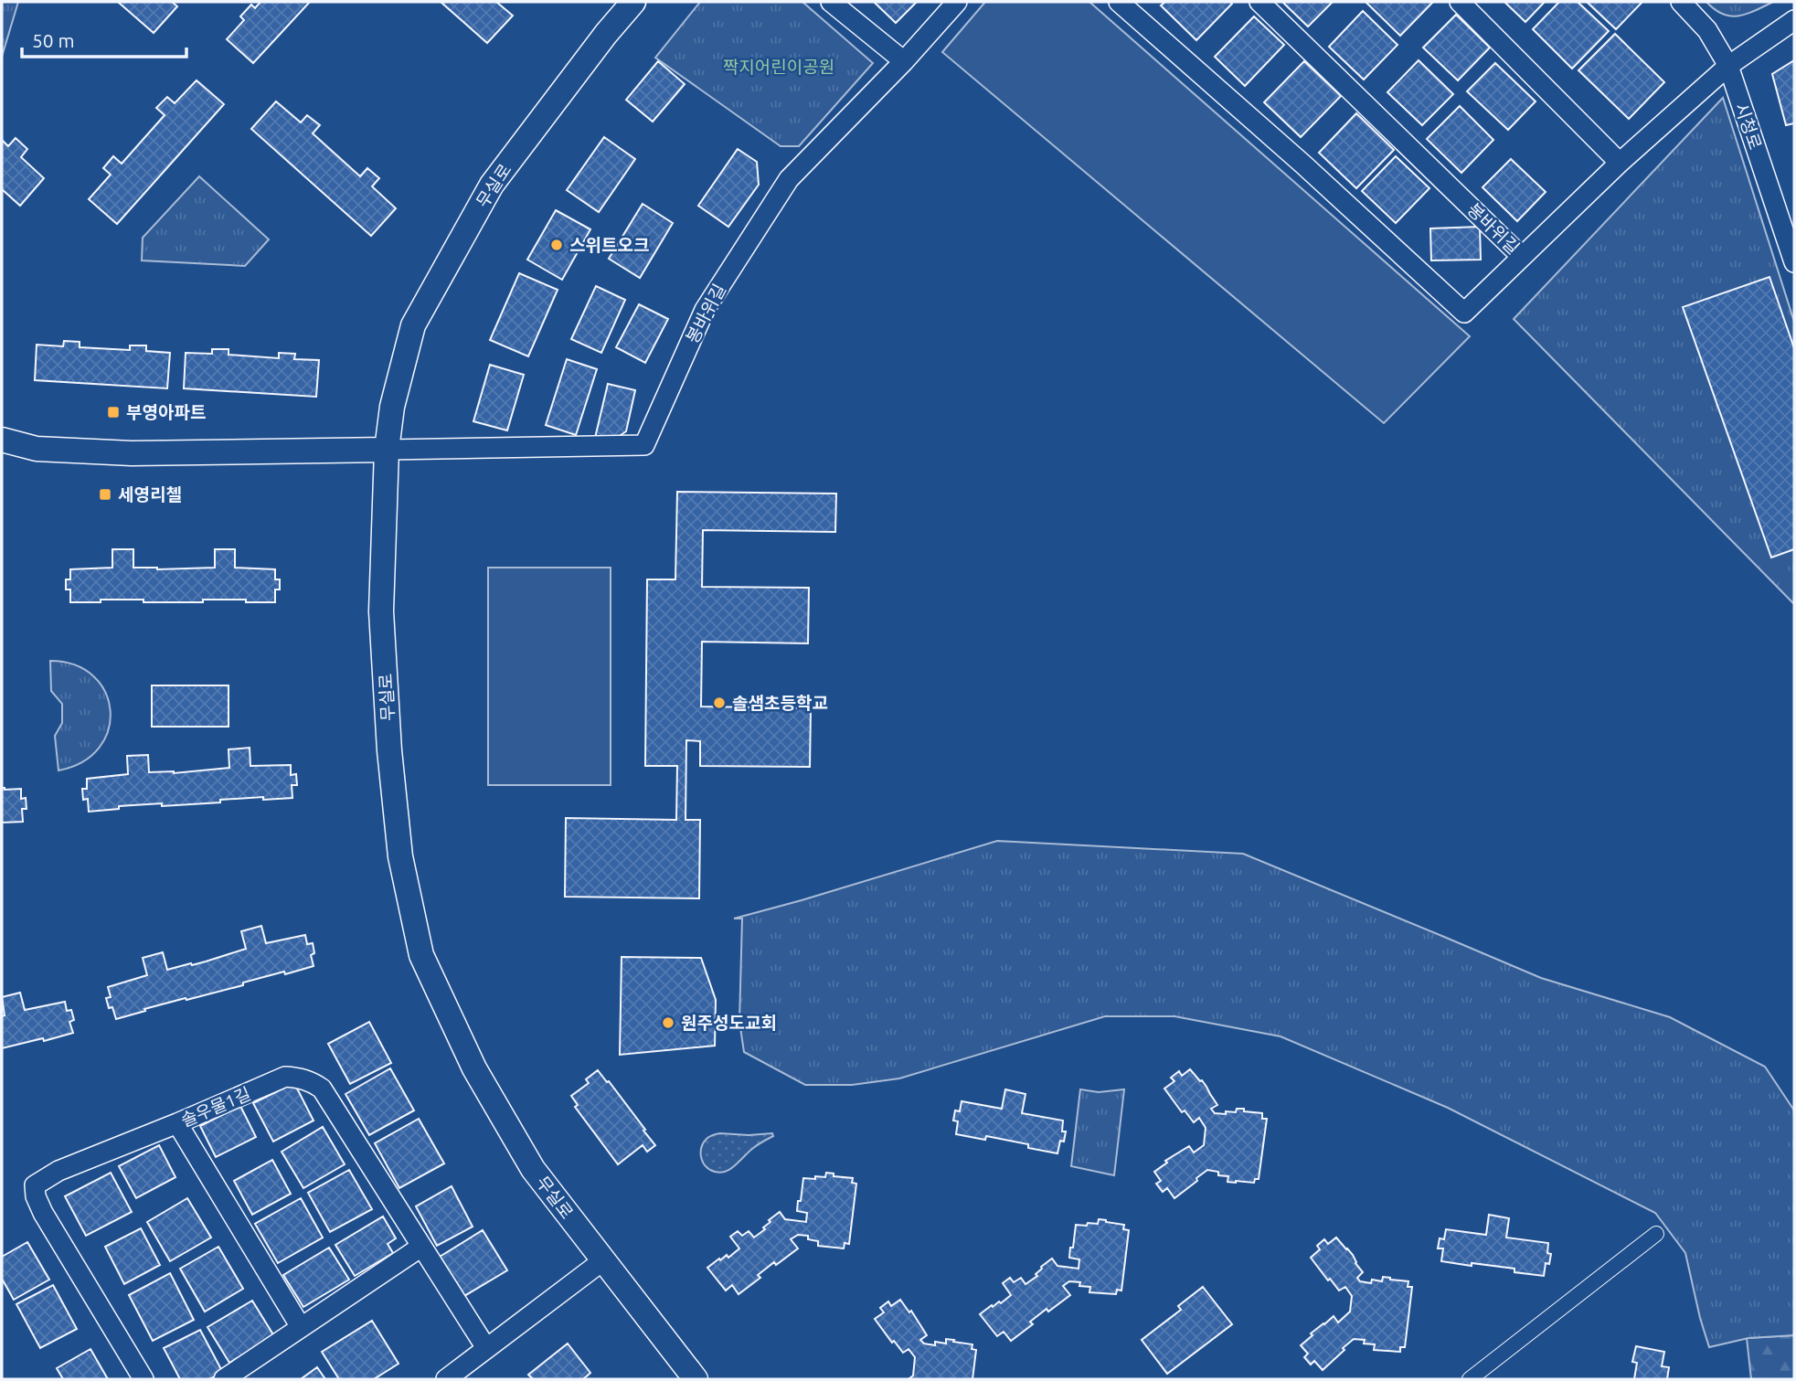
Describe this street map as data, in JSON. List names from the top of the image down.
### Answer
{
  "streets": {
    "street": [
      "시청로",
      "무실로",
      "봉바위길",
      "솔우물1길"
    ]
  },
  "crossings": [
    ["시청로", "봉바위길"],
    ["무실로", "봉바위길"]
  ],
  "parks": ["짝지어린이공원"],
  "places": {
    "other": ["스위트오크", "솔샘초등학교", "원주성도교회"],
    "transit": ["부영아파트", "세영리첼"]
  },
  "scale_bar": "50 m"
}
